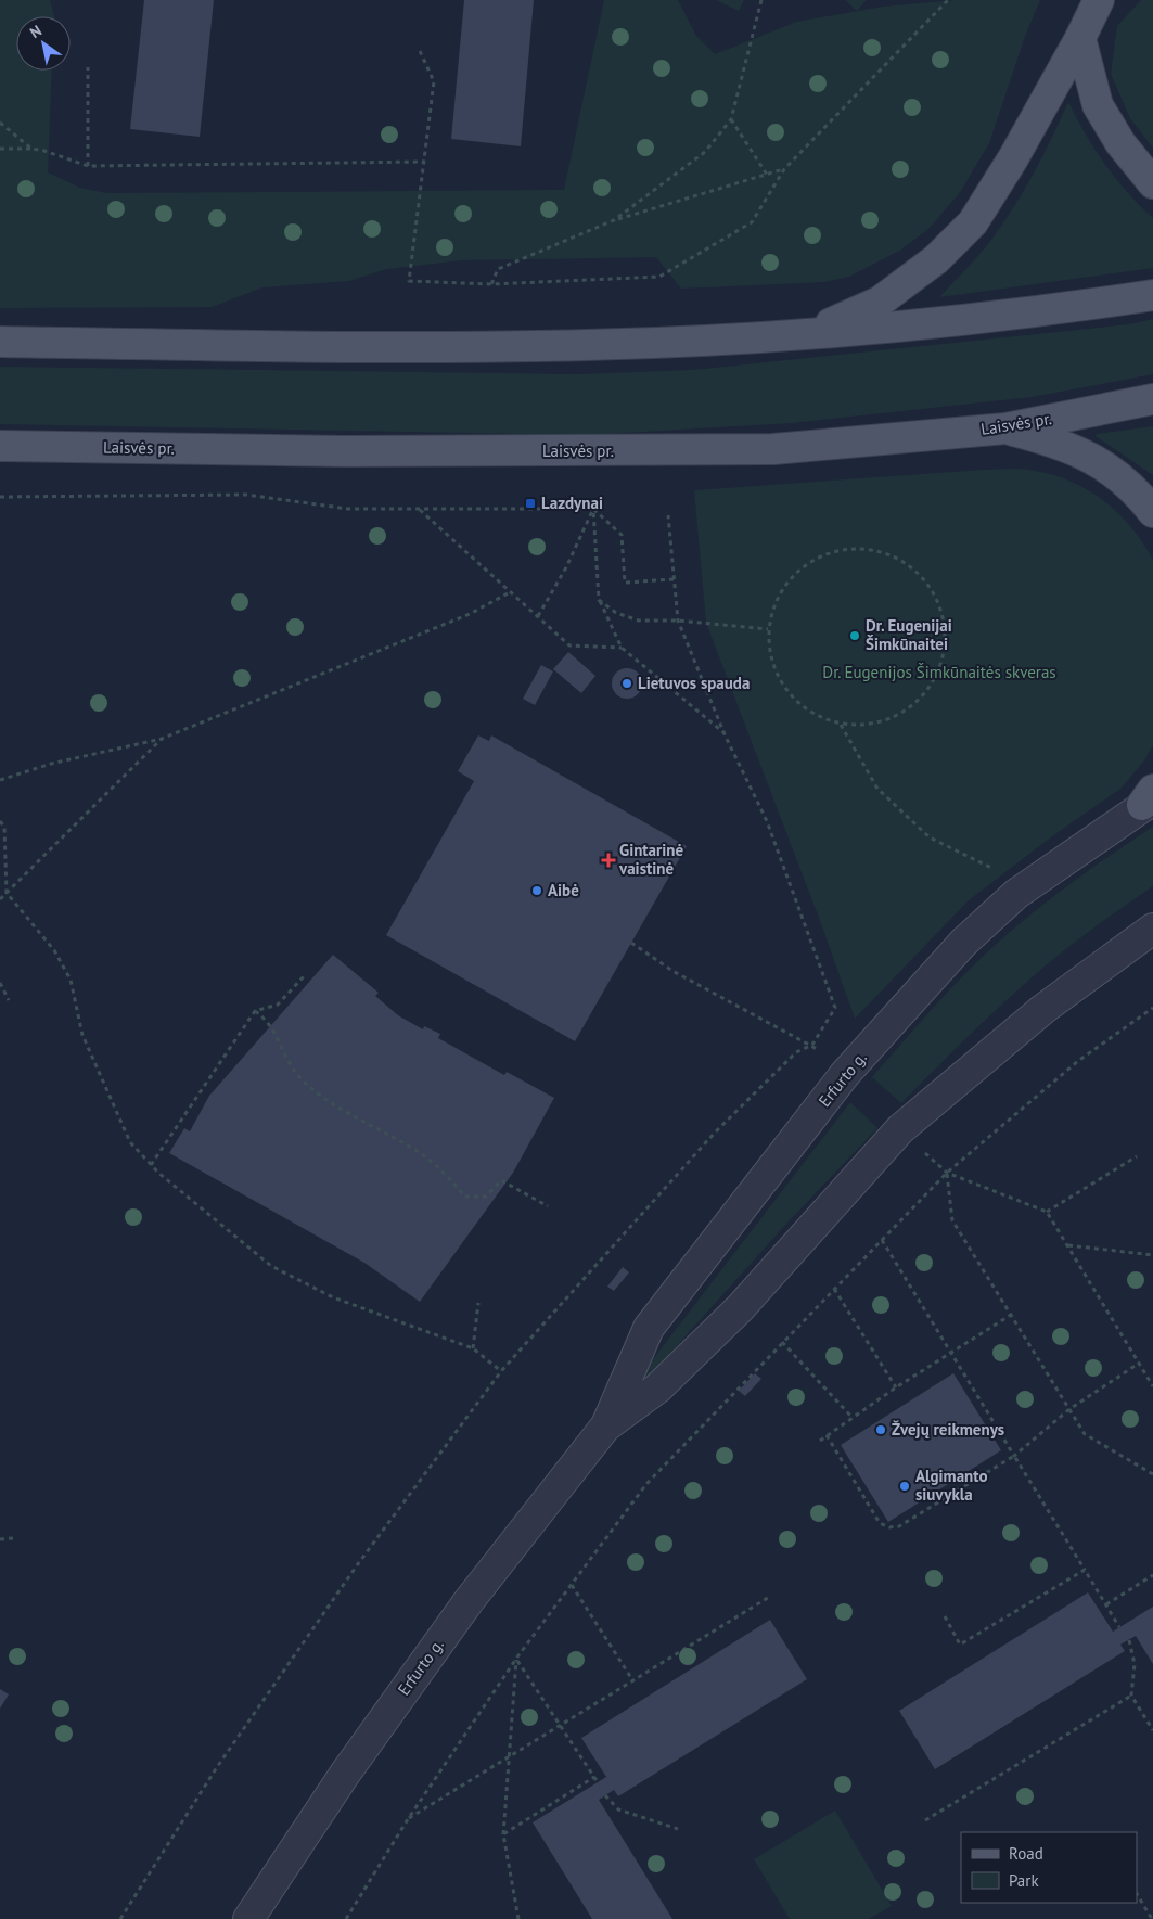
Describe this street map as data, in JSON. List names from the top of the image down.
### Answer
{
  "streets": {
    "main road": ["Laisvės pr."],
    "street": ["Erfurto g."]
  },
  "parks": ["Dr. Eugenijos Šimkūnaitės skveras"],
  "places": {
    "transit": ["Lazdynai"],
    "other": [
      "Dr. Eugenijai Šimkūnaitei",
      "Lietuvos spauda",
      "Aibė",
      "Žvejų reikmenys",
      "Algimanto siuvykla"
    ],
    "health": ["Gintarinė vaistinė"]
  },
  "legend": ["Road", "Park"],
  "north": "top left"
}
